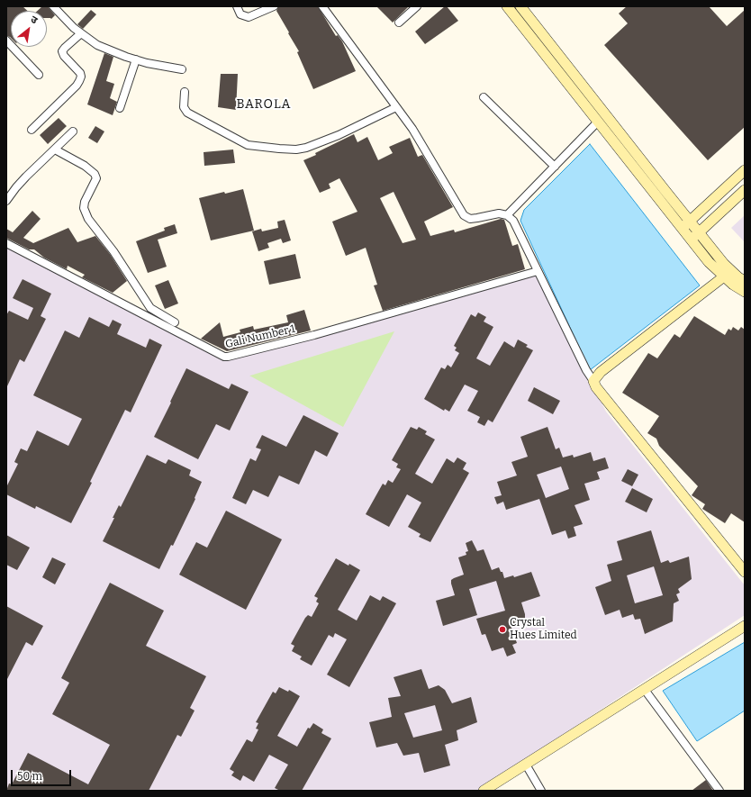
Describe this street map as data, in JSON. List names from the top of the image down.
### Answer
{
  "streets": {
    "street": ["Gali Number 1"]
  },
  "districts": ["BAROLA"],
  "places": ["Crystal Hues Limited"],
  "scale_bar": "50 m",
  "north": "top right"
}
